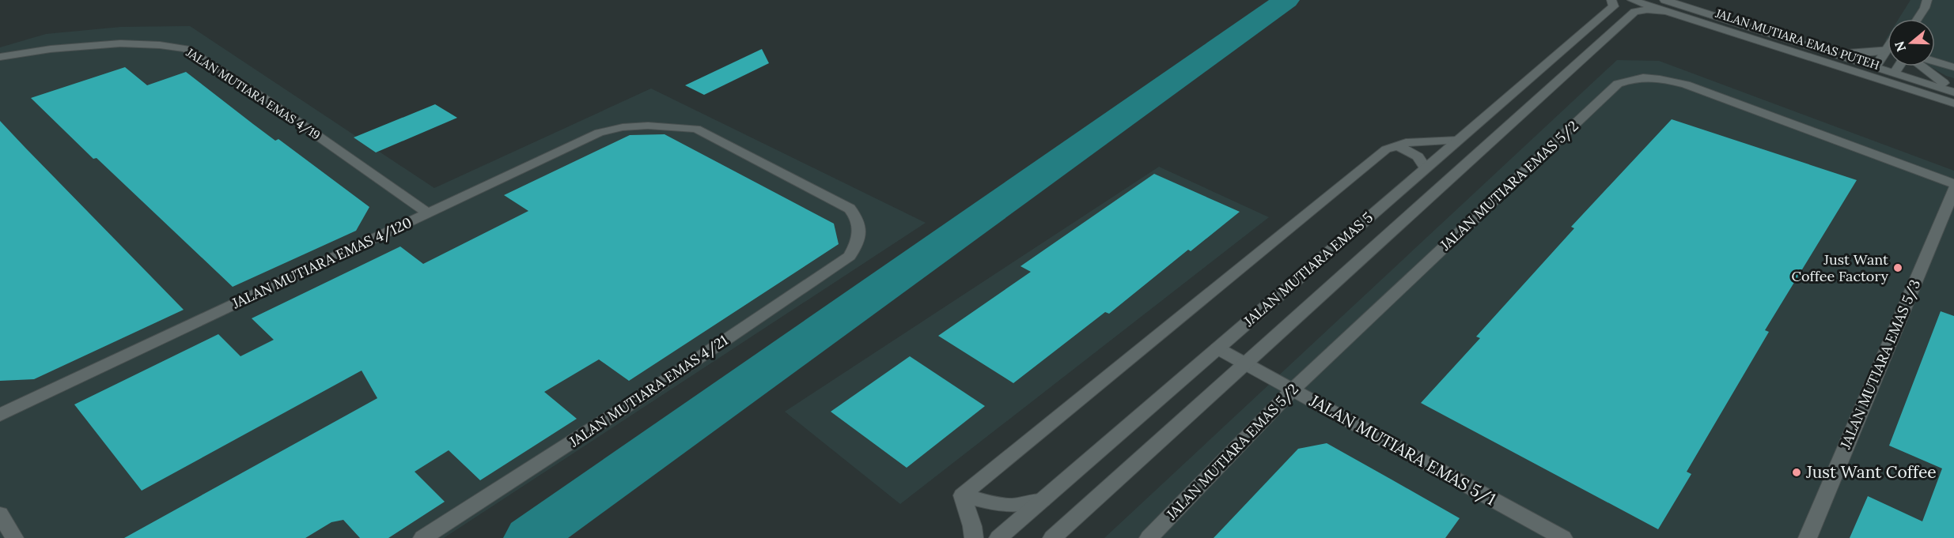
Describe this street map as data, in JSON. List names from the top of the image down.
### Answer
{
  "streets": {
    "street": [
      "JALAN MUTIARA EMAS PUTEH",
      "JALAN MUTIARA EMAS 4/19",
      "JALAN MUTIARA EMAS 5/2",
      "JALAN MUTIARA EMAS 4/120",
      "JALAN MUTIARA EMAS 5",
      "JALAN MUTIARA EMAS 5/3",
      "JALAN MUTIARA EMAS 4/21",
      "JALAN MUTIARA EMAS 5/1"
    ]
  },
  "crossings": [
    ["JALAN MUTIARA EMAS PUTEH", "JALAN MUTIARA EMAS 5"],
    ["JALAN MUTIARA EMAS 4/19", "JALAN MUTIARA EMAS 4/120"],
    ["JALAN MUTIARA EMAS 5/2", "JALAN MUTIARA EMAS 5/1"],
    ["JALAN MUTIARA EMAS 4/120", "JALAN MUTIARA EMAS 4/21"],
    ["JALAN MUTIARA EMAS 5", "JALAN MUTIARA EMAS 5/1"]
  ],
  "places": ["Just Want Coffee Factory", "Just Want Coffee"],
  "north": "left"
}
